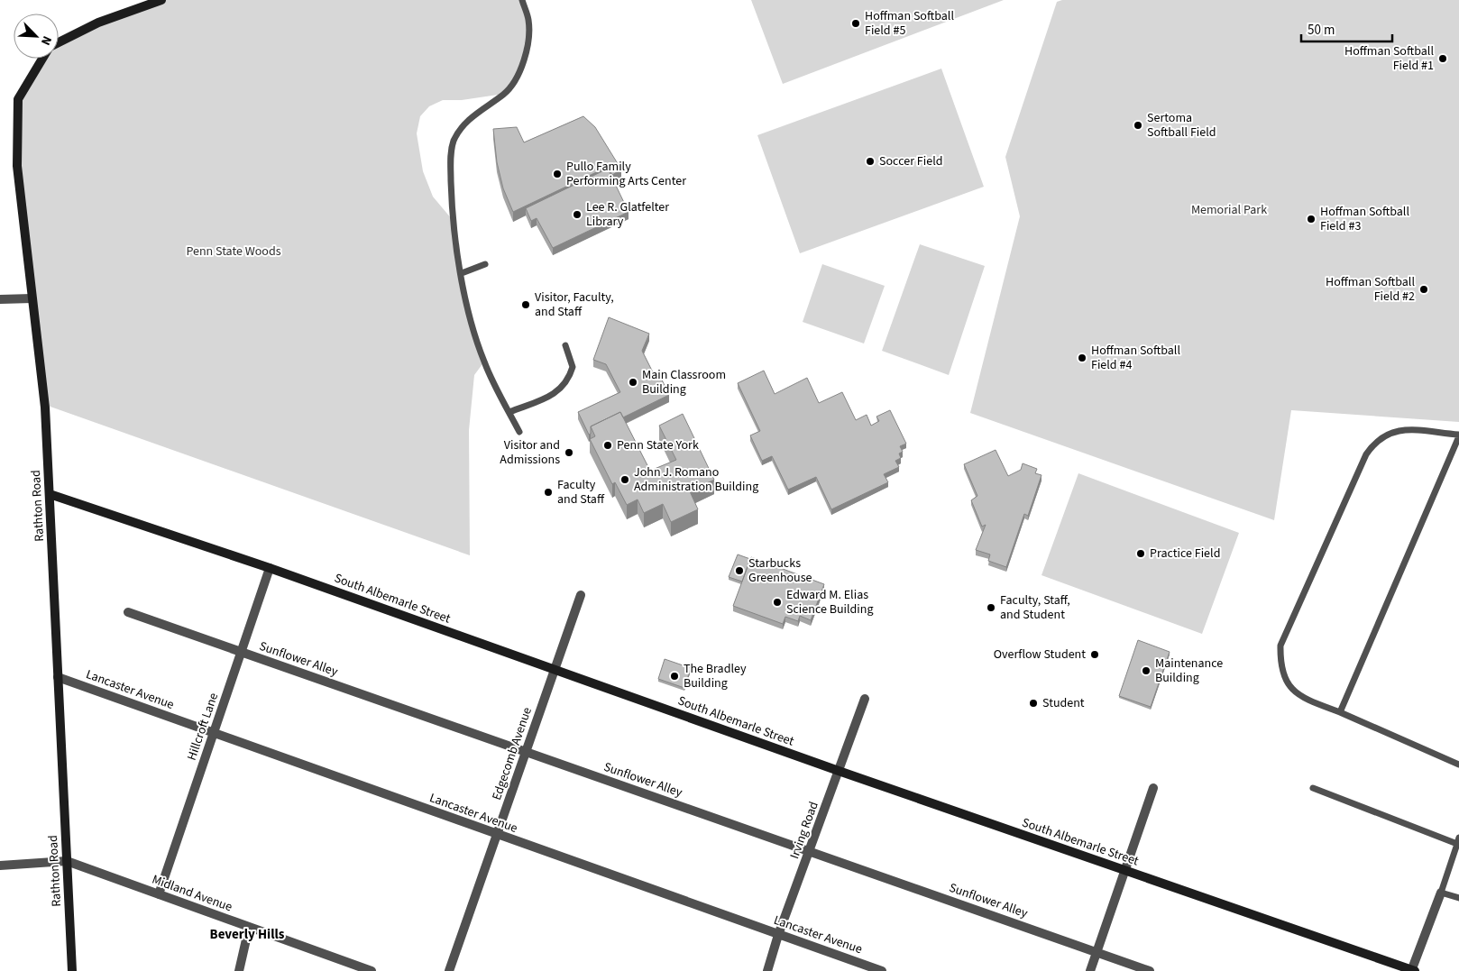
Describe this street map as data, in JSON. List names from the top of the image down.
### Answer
{
  "streets": {
    "street": [
      "Rathton Road",
      "South Albemarle Street",
      "Sunflower Alley",
      "Lancaster Avenue",
      "Hillcroft Lane",
      "Edgecomb Avenue",
      "Irving Road",
      "Midland Avenue"
    ]
  },
  "crossings": [
    ["Rathton Road", "South Albemarle Street"],
    ["Rathton Road", "Lancaster Avenue"],
    ["Rathton Road", "Midland Avenue"],
    ["South Albemarle Street", "Hillcroft Lane"],
    ["South Albemarle Street", "Edgecomb Avenue"],
    ["South Albemarle Street", "Irving Road"],
    ["Sunflower Alley", "Hillcroft Lane"],
    ["Sunflower Alley", "Edgecomb Avenue"],
    ["Sunflower Alley", "Irving Road"],
    ["Lancaster Avenue", "Hillcroft Lane"],
    ["Lancaster Avenue", "Edgecomb Avenue"],
    ["Lancaster Avenue", "Irving Road"],
    ["Hillcroft Lane", "Midland Avenue"]
  ],
  "districts": ["Beverly Hills"],
  "parks": ["Memorial Park", "Penn State Woods"],
  "places": [
    "Hoffman Softball Field #5",
    "Hoffman Softball Field #1",
    "Sertoma Softball Field",
    "Soccer Field",
    "Pullo Family Performing Arts Center",
    "Lee R. Glatfelter Library",
    "Hoffman Softball Field #3",
    "Hoffman Softball Field #2",
    "Visitor, Faculty, and Staff",
    "Hoffman Softball Field #4",
    "Main Classroom Building",
    "Penn State York",
    "Visitor and Admissions",
    "John J. Romano Administration Building",
    "Faculty and Staff",
    "Practice Field",
    "Starbucks Greenhouse",
    "Edward M. Elias Science Building",
    "Faculty, Staff, and Student",
    "Overflow Student",
    "Maintenance Building",
    "The Bradley Building",
    "Student"
  ],
  "scale_bar": "50 m",
  "north": "bottom right"
}
